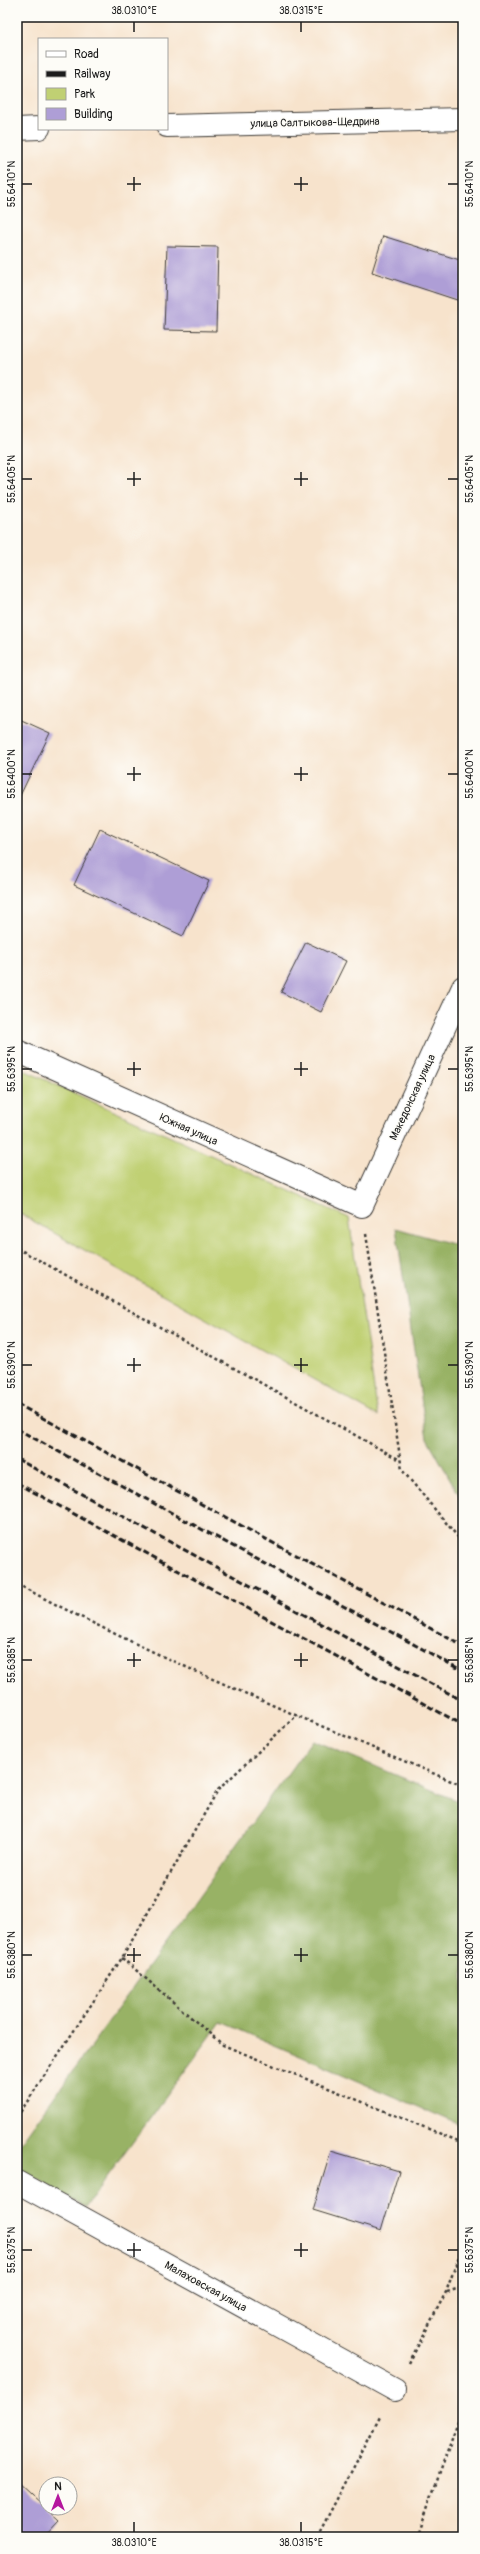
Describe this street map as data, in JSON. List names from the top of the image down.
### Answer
{
  "streets": {
    "street": [
      "улица Салтыкова-Щедрина",
      "Македонская улица",
      "Южная улица",
      "Малаховская улица"
    ]
  },
  "crossings": [
    ["Македонская улица", "Южная улица"]
  ],
  "legend": [
    "Road",
    "Railway",
    "Park",
    "Building"
  ],
  "north": "top",
  "coordinates": [
    "38.0310°E",
    "38.0315°E",
    "55.6410°N",
    "55.6405°N",
    "55.6400°N",
    "55.6395°N",
    "55.6390°N",
    "55.6385°N",
    "55.6380°N",
    "55.6375°N"
  ]
}
